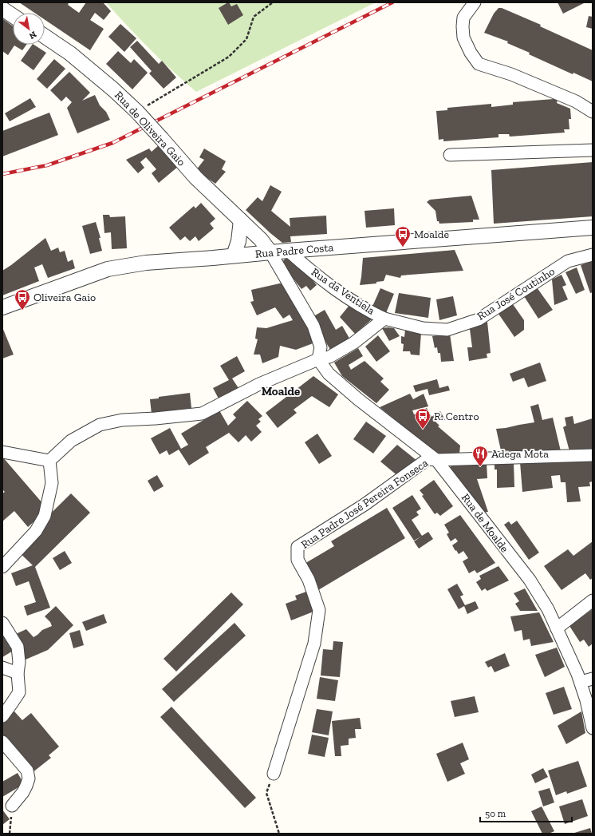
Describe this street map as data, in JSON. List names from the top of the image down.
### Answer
{
  "streets": {
    "street": [
      "Rua de Oliveira Gaio",
      "Rua Padre Costa",
      "Rua da Ventiela",
      "Rua José Coutinho",
      "Rua Padre José Pereira Fonseca",
      "Rua de Moalde"
    ]
  },
  "crossings": [
    ["Rua de Oliveira Gaio", "Rua Padre Costa"],
    ["Rua de Oliveira Gaio", "Rua de Moalde"],
    ["Rua Padre Costa", "Rua da Ventiela"],
    ["Rua da Ventiela", "Rua José Coutinho"],
    ["Rua Padre José Pereira Fonseca", "Rua de Moalde"]
  ],
  "districts": ["Moalde"],
  "places": {
    "bus stop": ["Moalde", "Oliveira Gaio", "R. Centro"],
    "restaurant": ["Adega Mota"]
  },
  "scale_bar": "50 m",
  "north": "bottom right"
}
